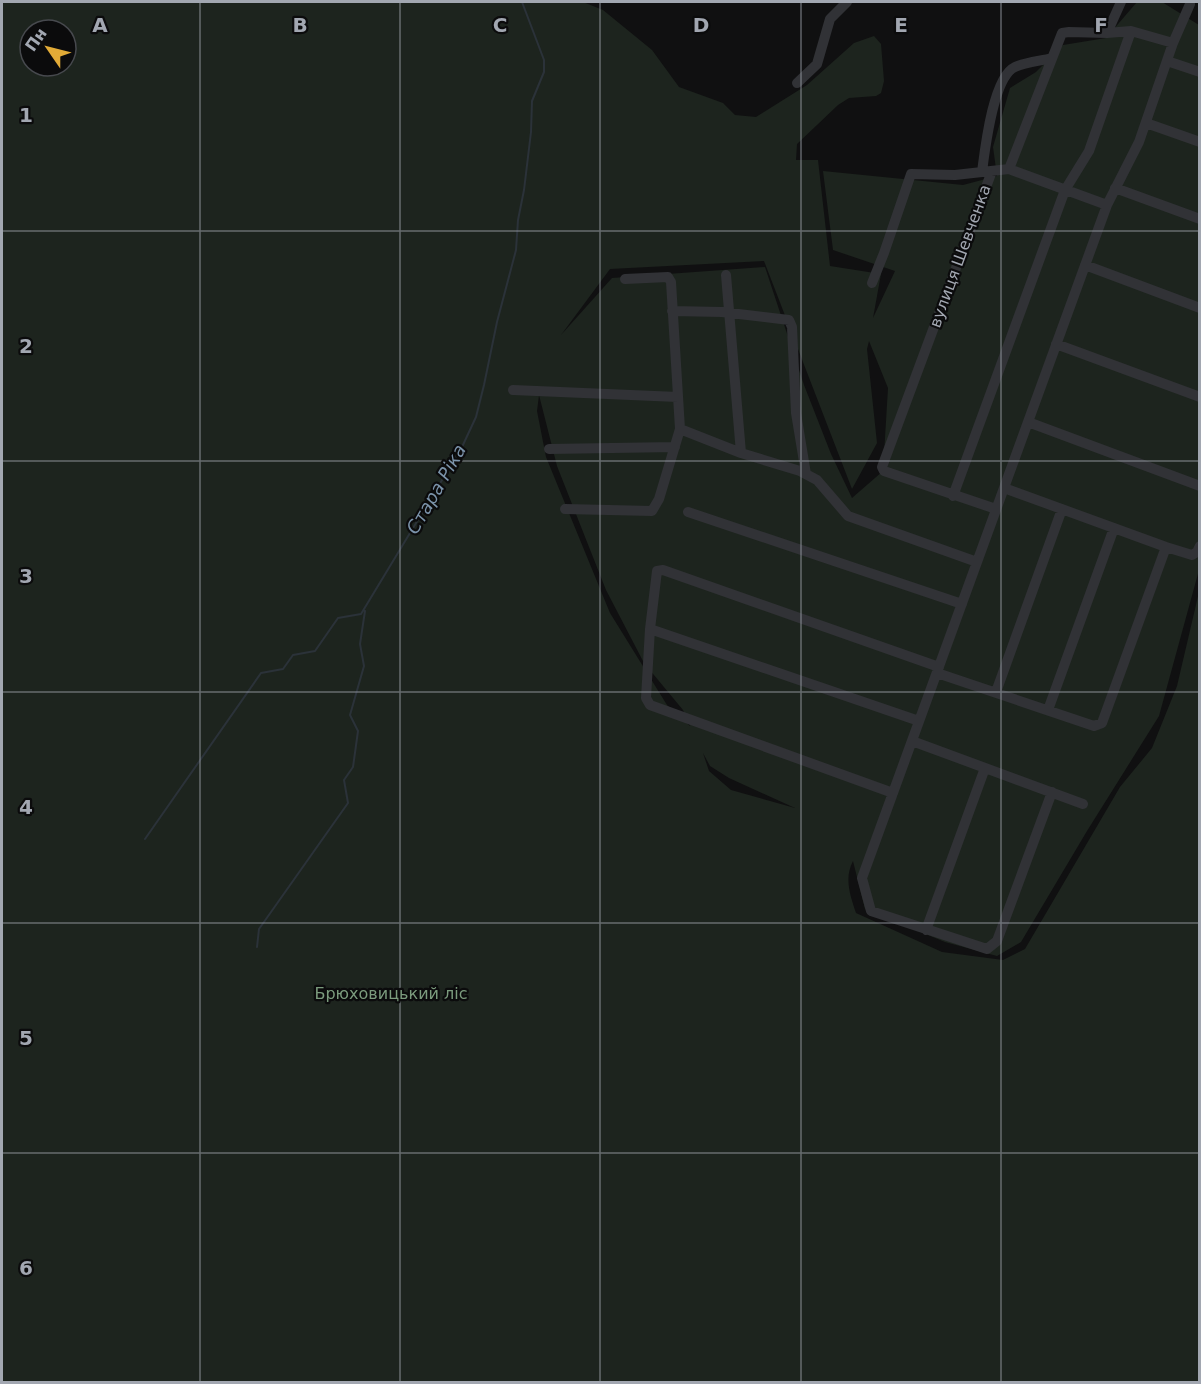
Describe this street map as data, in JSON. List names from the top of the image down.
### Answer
{
  "streets": {
    "street": ["вулиця Шевченка"]
  },
  "water": ["Стара Ріка"],
  "parks": ["Брюховицький ліс"],
  "north": "top left",
  "grid": {
    "columns": [
      "A",
      "B",
      "C",
      "D",
      "E",
      "F"
    ],
    "rows": [
      "1",
      "2",
      "3",
      "4",
      "5",
      "6"
    ]
  }
}
